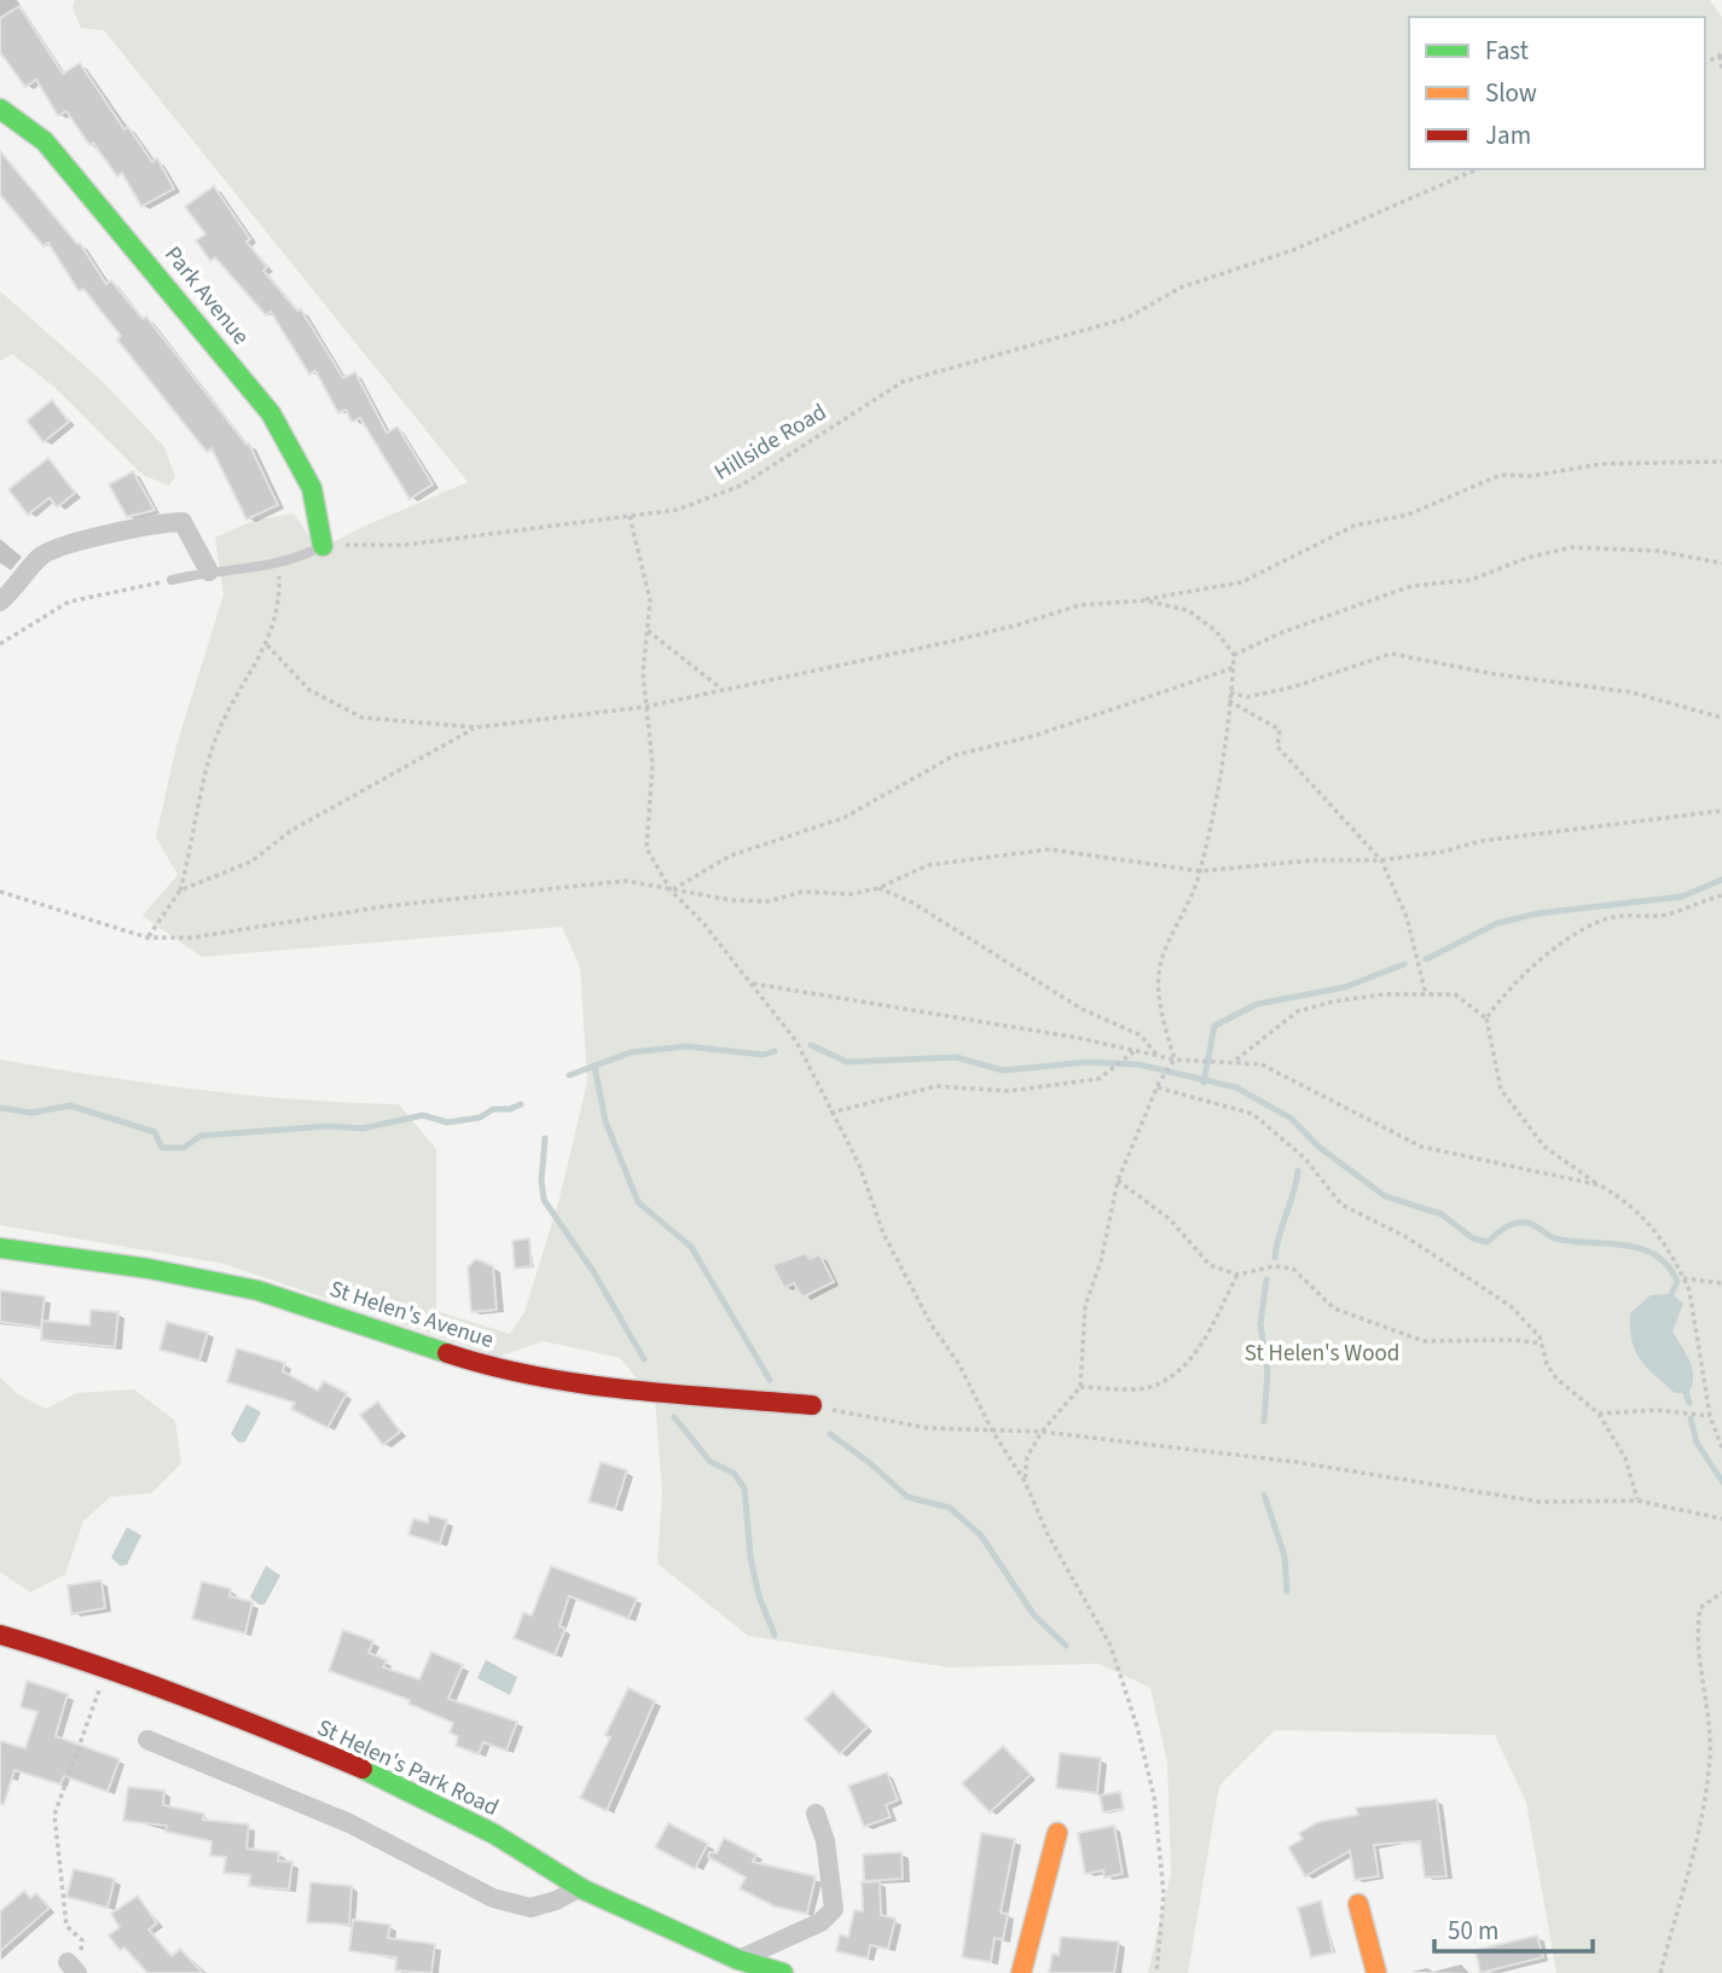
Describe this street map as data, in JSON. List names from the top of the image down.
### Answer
{
  "streets": {
    "street": ["Park Avenue", "St Helen's Avenue", "St Helen's Park Road"],
    "path": ["Hillside Road"]
  },
  "crossings": [
    ["Park Avenue", "Hillside Road"]
  ],
  "parks": ["St Helen's Wood"],
  "legend": ["Fast", "Slow", "Jam"],
  "scale_bar": "50 m"
}
